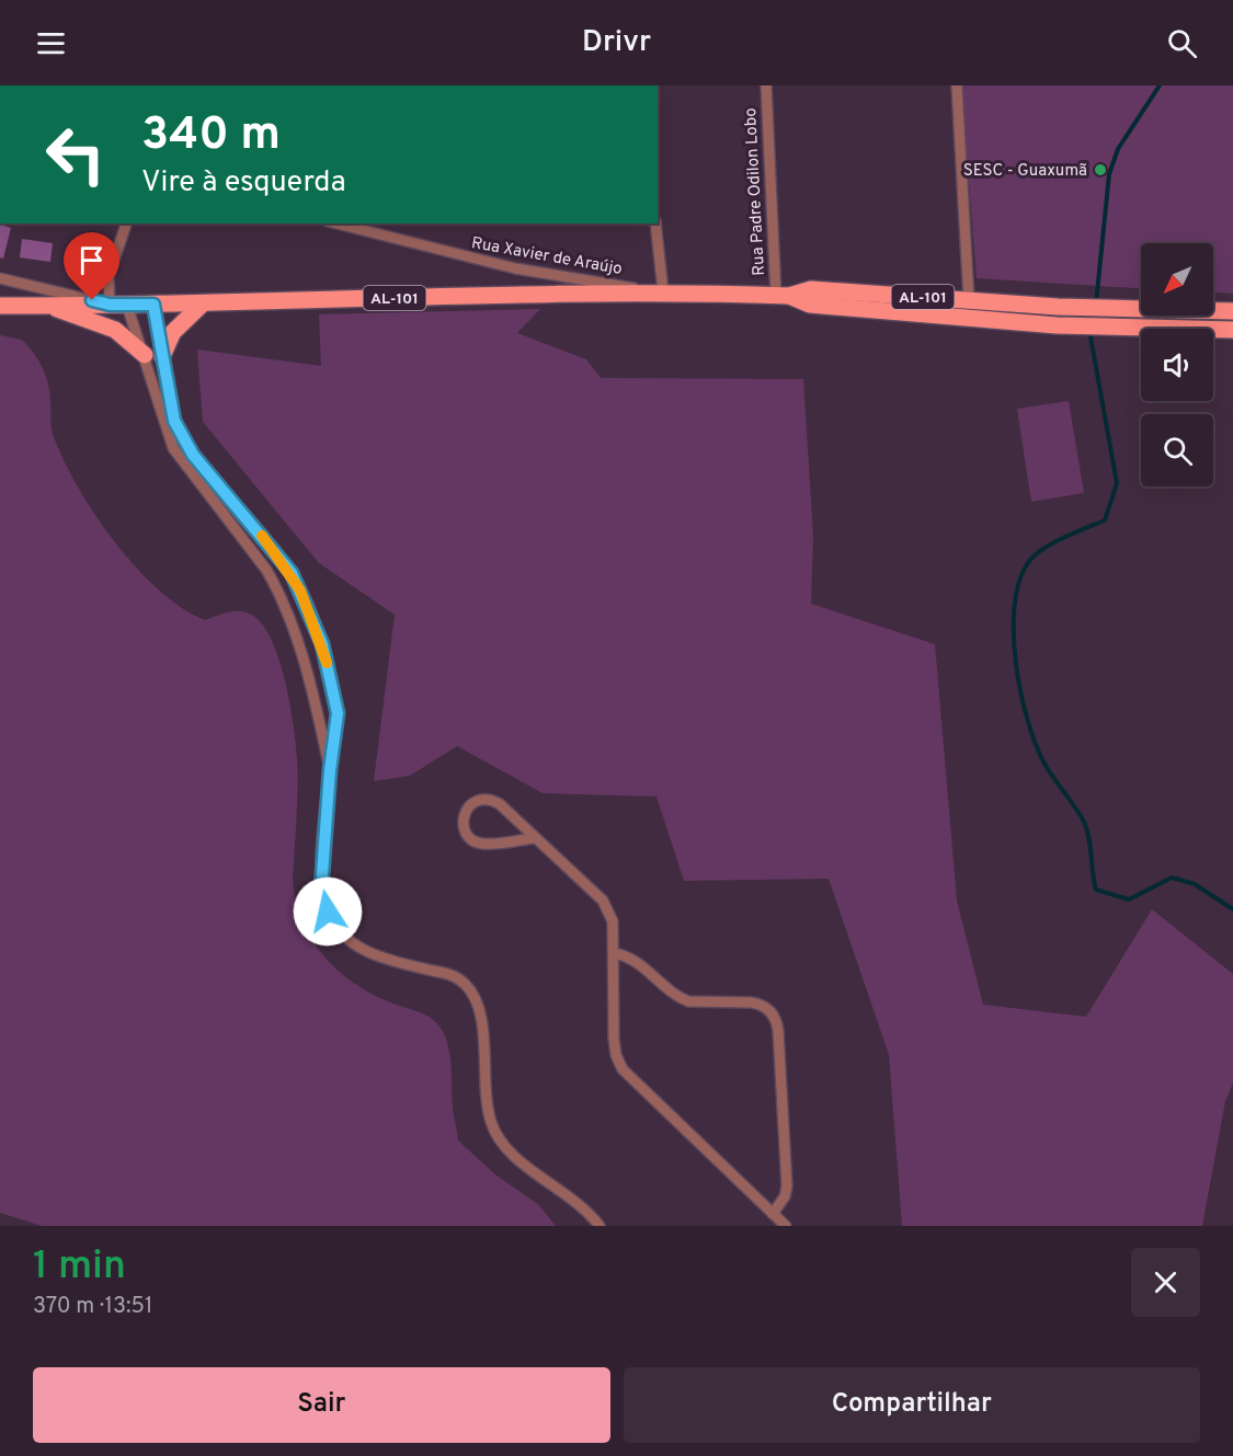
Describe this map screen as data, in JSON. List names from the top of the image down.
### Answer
{
  "streets": {
    "main road": ["AL-101"],
    "street": ["Rua Padre Odilon Lobo", "Rua Xavier de Araújo"]
  },
  "crossings": [
    ["Rua Padre Odilon Lobo", "AL-101"],
    ["Rua Xavier de Araújo", "AL-101"]
  ],
  "places": ["SESC - Guaxumã"],
  "north": "bottom left",
  "page": {
    "header": "Drivr",
    "turn": ["340 m", "Vire à esquerda"],
    "heading": ["1 min", "370 m · 13:51"],
    "buttons": ["Sair", "Compartilhar"]
  }
}
